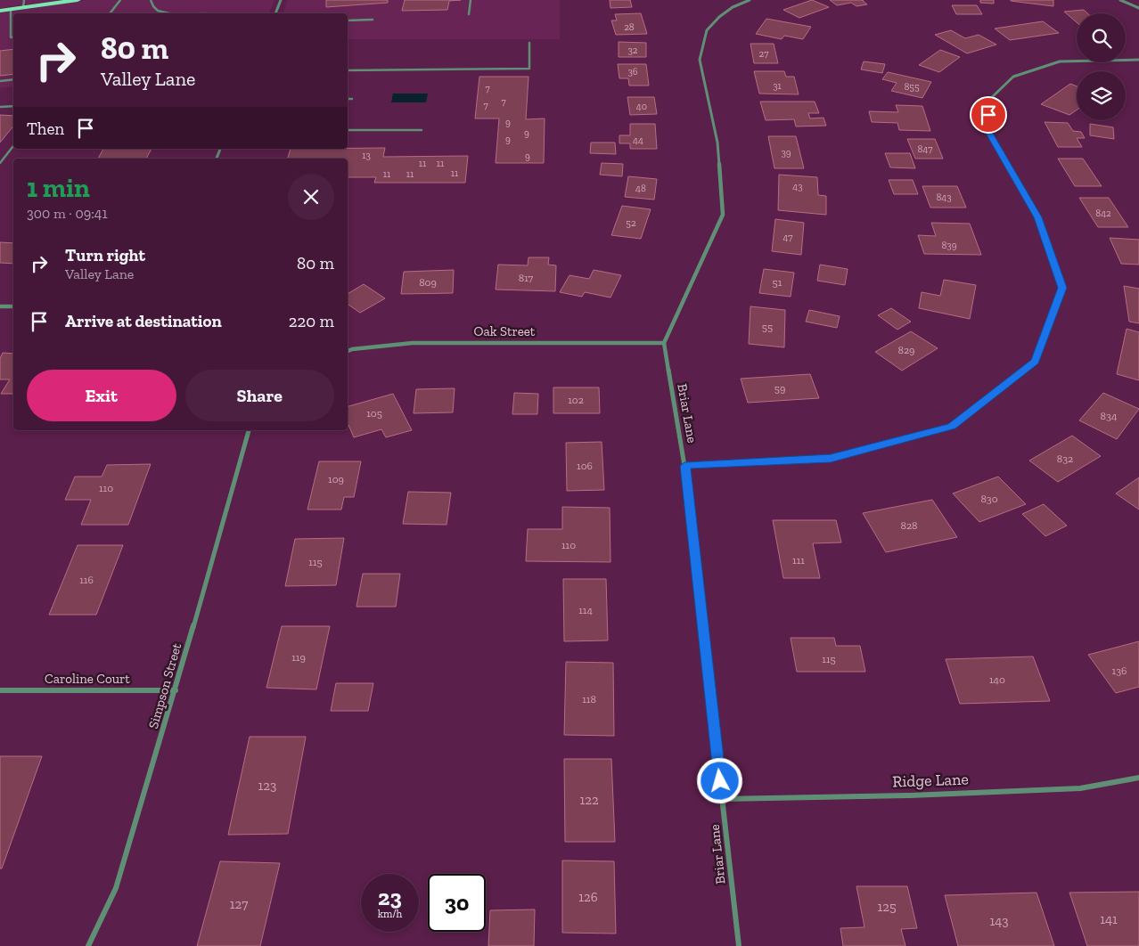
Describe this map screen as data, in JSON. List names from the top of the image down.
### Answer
{
  "streets": {
    "street": [
      "Oak Street",
      "Briar Lane",
      "Caroline Court",
      "Simpson Street",
      "Ridge Lane"
    ]
  },
  "crossings": [
    ["Oak Street", "Briar Lane"],
    ["Briar Lane", "Ridge Lane"],
    ["Caroline Court", "Simpson Street"]
  ],
  "house_numbers": [
    "28",
    "32",
    "27",
    "36",
    "31",
    "855",
    "7",
    "7",
    "7",
    "40",
    "9",
    "9",
    "9",
    "44",
    "847",
    "39",
    "13",
    "9",
    "11",
    "11",
    "11",
    "11",
    "11",
    "43",
    "48",
    "843",
    "842",
    "52",
    "47",
    "839",
    "817",
    "809",
    "51",
    "55",
    "829",
    "59",
    "102",
    "105",
    "834",
    "832",
    "106",
    "109",
    "110",
    "830",
    "828",
    "110",
    "111",
    "115",
    "116",
    "114",
    "119",
    "115",
    "136",
    "140",
    "118",
    "123",
    "122",
    "126",
    "127",
    "125",
    "141",
    "143"
  ],
  "page": {
    "turn": ["80 m", "Valley Lane"],
    "then": "Then",
    "heading": ["1 min", "300 m · 09:41"],
    "list": [
      {
        "name": "Turn right",
        "note": "Valley Lane",
        "value": "80 m"
      },
      {
        "name": "Arrive at destination",
        "value": "220 m"
      }
    ],
    "buttons": ["Exit", "Share"],
    "speed": "23 km/h",
    "limit": "30"
  }
}
